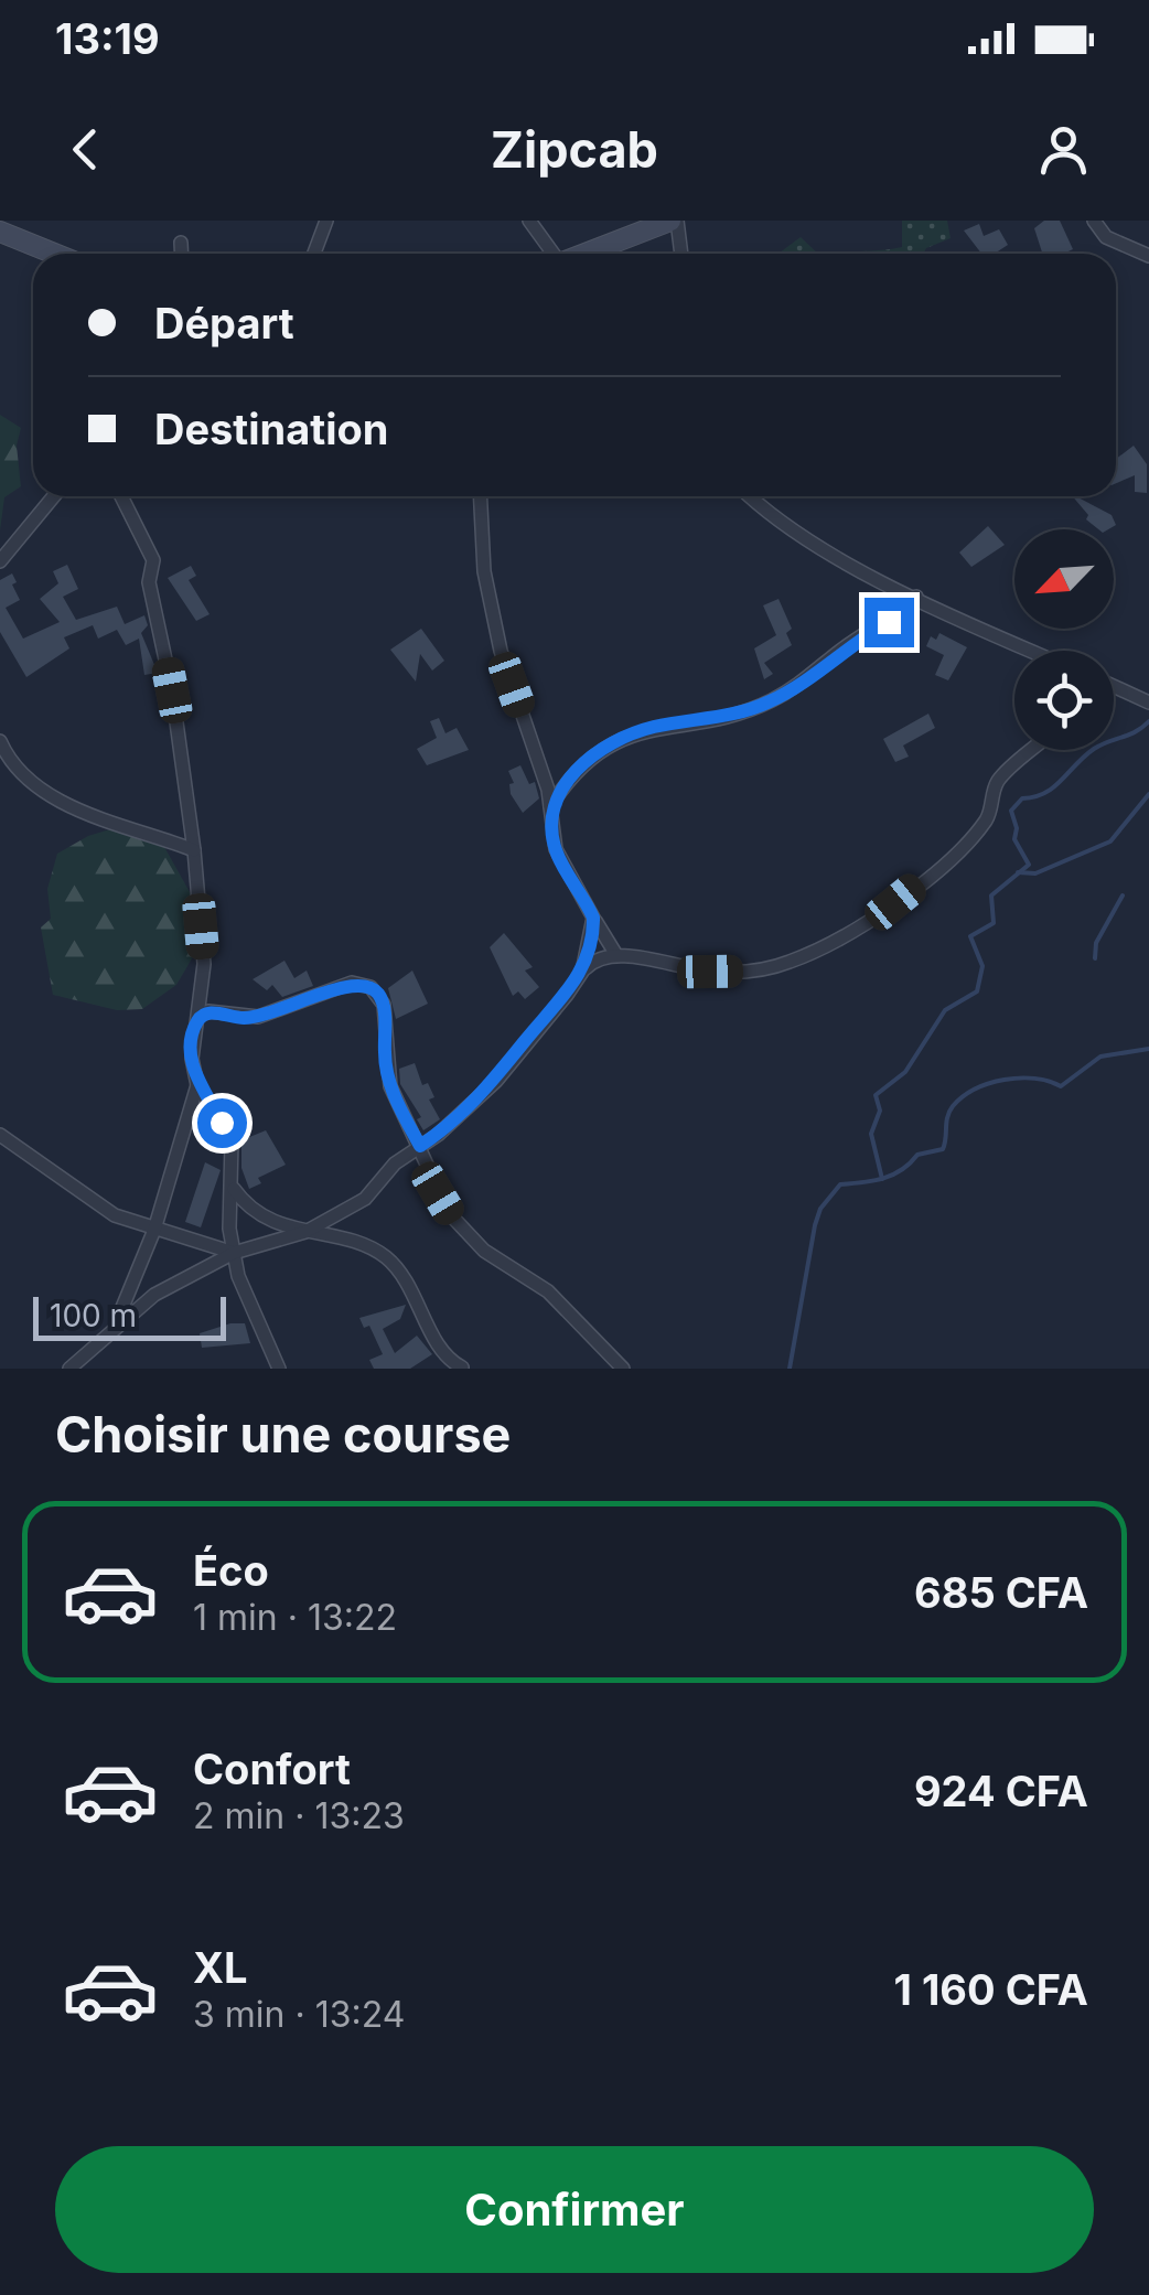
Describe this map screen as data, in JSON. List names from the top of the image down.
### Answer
{
  "scale_bar": "100 m",
  "north": "bottom left",
  "page": {
    "status": "13:19",
    "header": "Zipcab",
    "banner": ["Départ", "Destination"],
    "scale": "100 m",
    "heading": "Choisir une course",
    "list": [
      {
        "name": "Éco",
        "note": "1 min · 13:22",
        "value": "685 CFA"
      },
      {
        "name": "Confort",
        "note": "2 min · 13:23",
        "value": "924 CFA"
      },
      {
        "name": "XL",
        "note": "3 min · 13:24",
        "value": "1 160 CFA"
      }
    ],
    "buttons": "Confirmer"
  }
}
